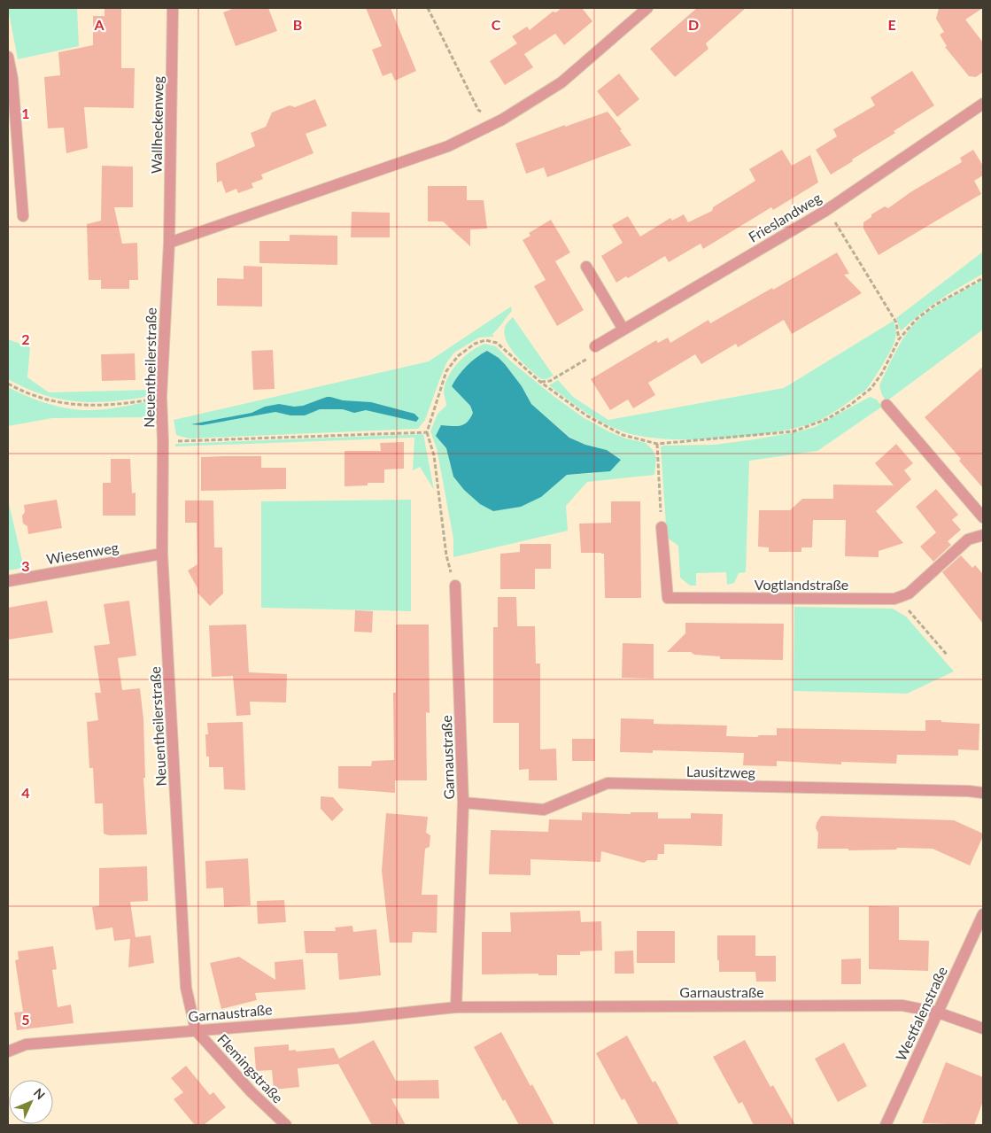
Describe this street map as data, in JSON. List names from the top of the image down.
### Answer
{
  "streets": {
    "street": [
      "Wallheckenweg",
      "Frieslandweg",
      "Neuentheilerstraße",
      "Wiesenweg",
      "Vogtlandstraße",
      "Garnaustraße",
      "Lausitzweg",
      "Westfalenstraße",
      "Flemingstraße"
    ]
  },
  "crossings": [
    ["Wallheckenweg", "Neuentheilerstraße"],
    ["Neuentheilerstraße", "Wiesenweg"],
    ["Neuentheilerstraße", "Garnaustraße"],
    ["Neuentheilerstraße", "Flemingstraße"],
    ["Garnaustraße", "Lausitzweg"],
    ["Garnaustraße", "Westfalenstraße"],
    ["Garnaustraße", "Flemingstraße"]
  ],
  "north": "top right",
  "grid": {
    "columns": [
      "A",
      "B",
      "C",
      "D",
      "E"
    ],
    "rows": [
      "1",
      "2",
      "3",
      "4",
      "5"
    ]
  }
}
